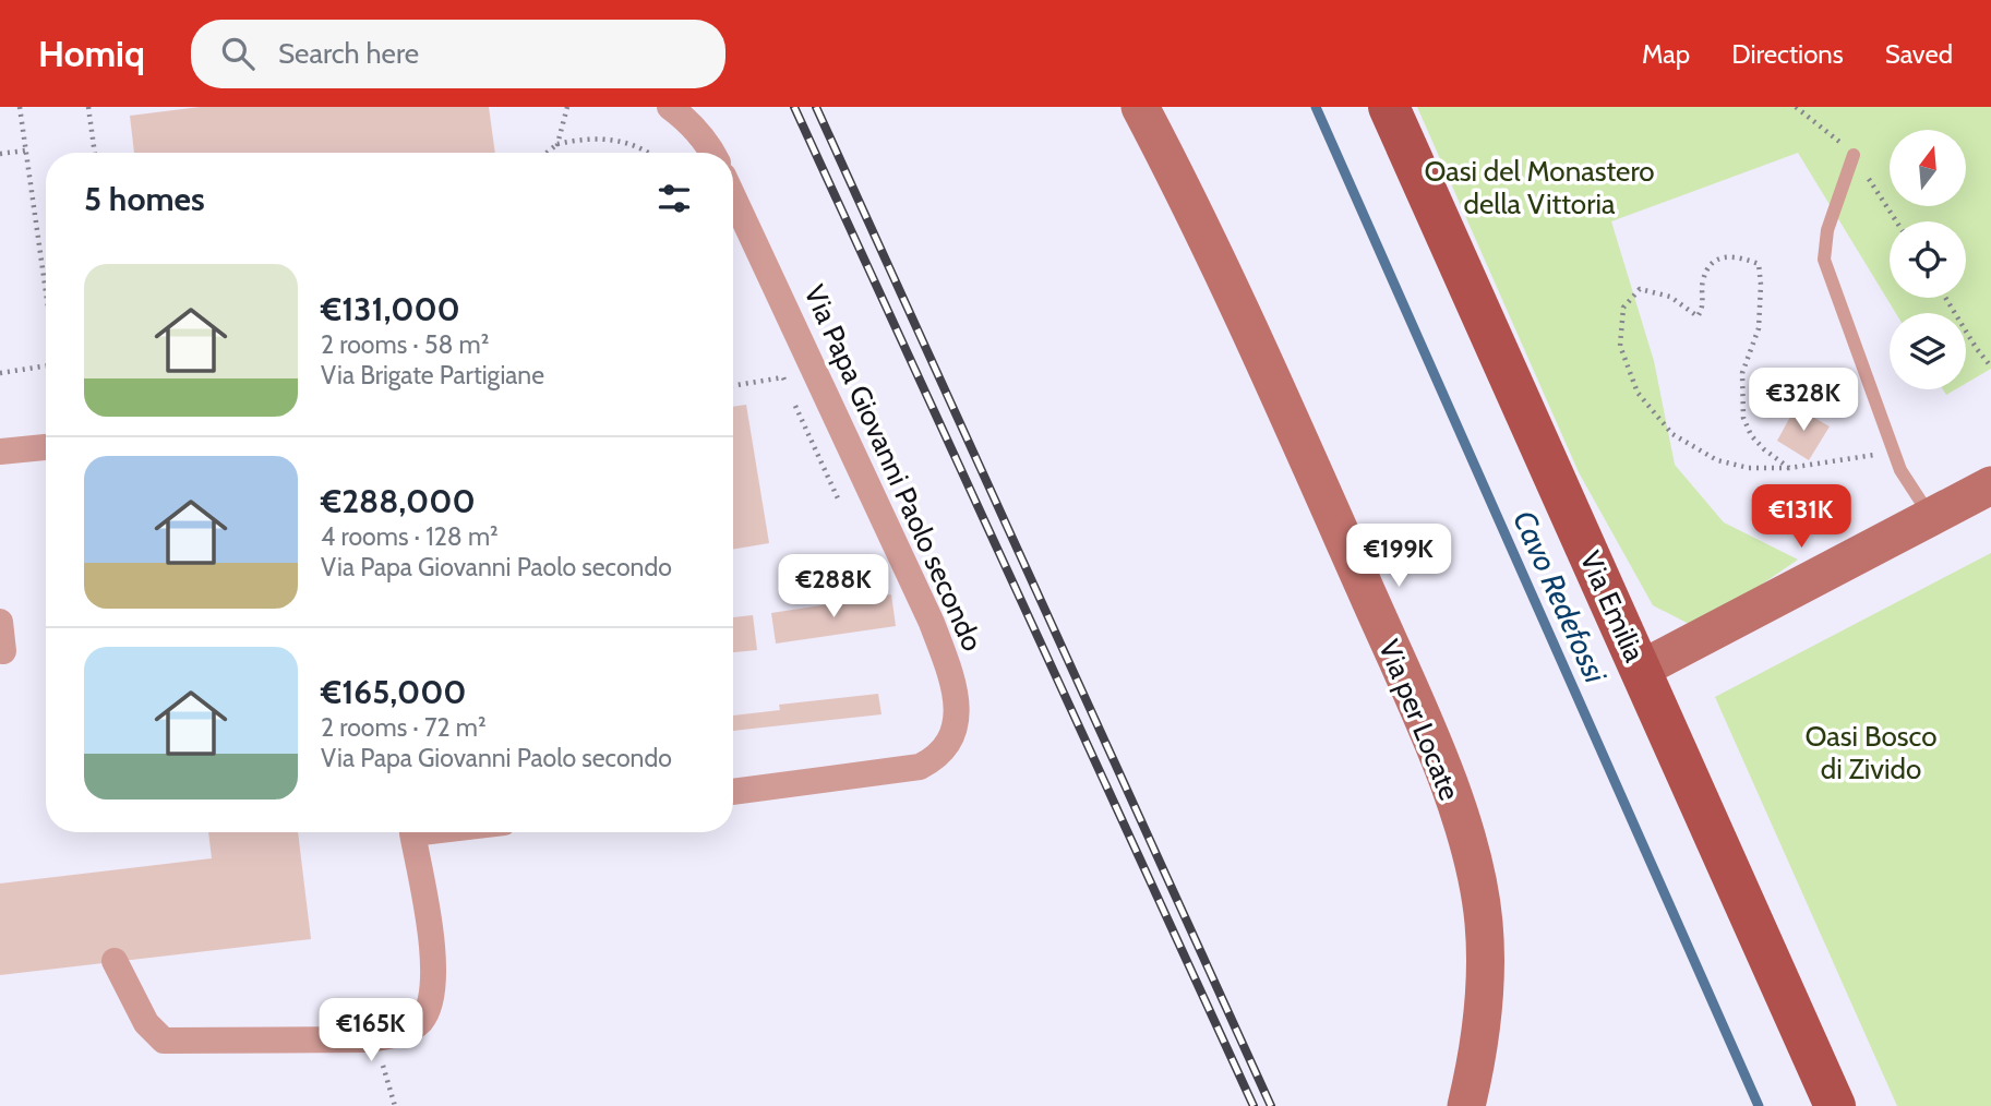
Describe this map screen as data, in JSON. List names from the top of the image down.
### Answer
{
  "streets": {
    "main road": ["Via Emilia", "Via per Locate"],
    "street": ["Via Papa Giovanni Paolo secondo"]
  },
  "water": ["Cavo Redefossi"],
  "parks": ["Oasi del Monastero della Vittoria", "Oasi Bosco di Zivido"],
  "north": "top",
  "page": {
    "header": "Homiq",
    "search": "Search here",
    "nav": ["Map", "Directions", "Saved"],
    "heading": "5 homes",
    "list": [
      {
        "name": "€131,000",
        "note": "2 rooms · 58 m² · Via Brigate Partigiane"
      },
      {
        "name": "€288,000",
        "note": "4 rooms · 128 m² · Via Papa Giovanni Paolo secondo"
      },
      {
        "name": "€165,000",
        "note": "2 rooms · 72 m² · Via Papa Giovanni Paolo secondo"
      }
    ],
    "price": [
      "€328K",
      "€131K",
      "€199K",
      "€288K",
      "€165K"
    ]
  }
}
